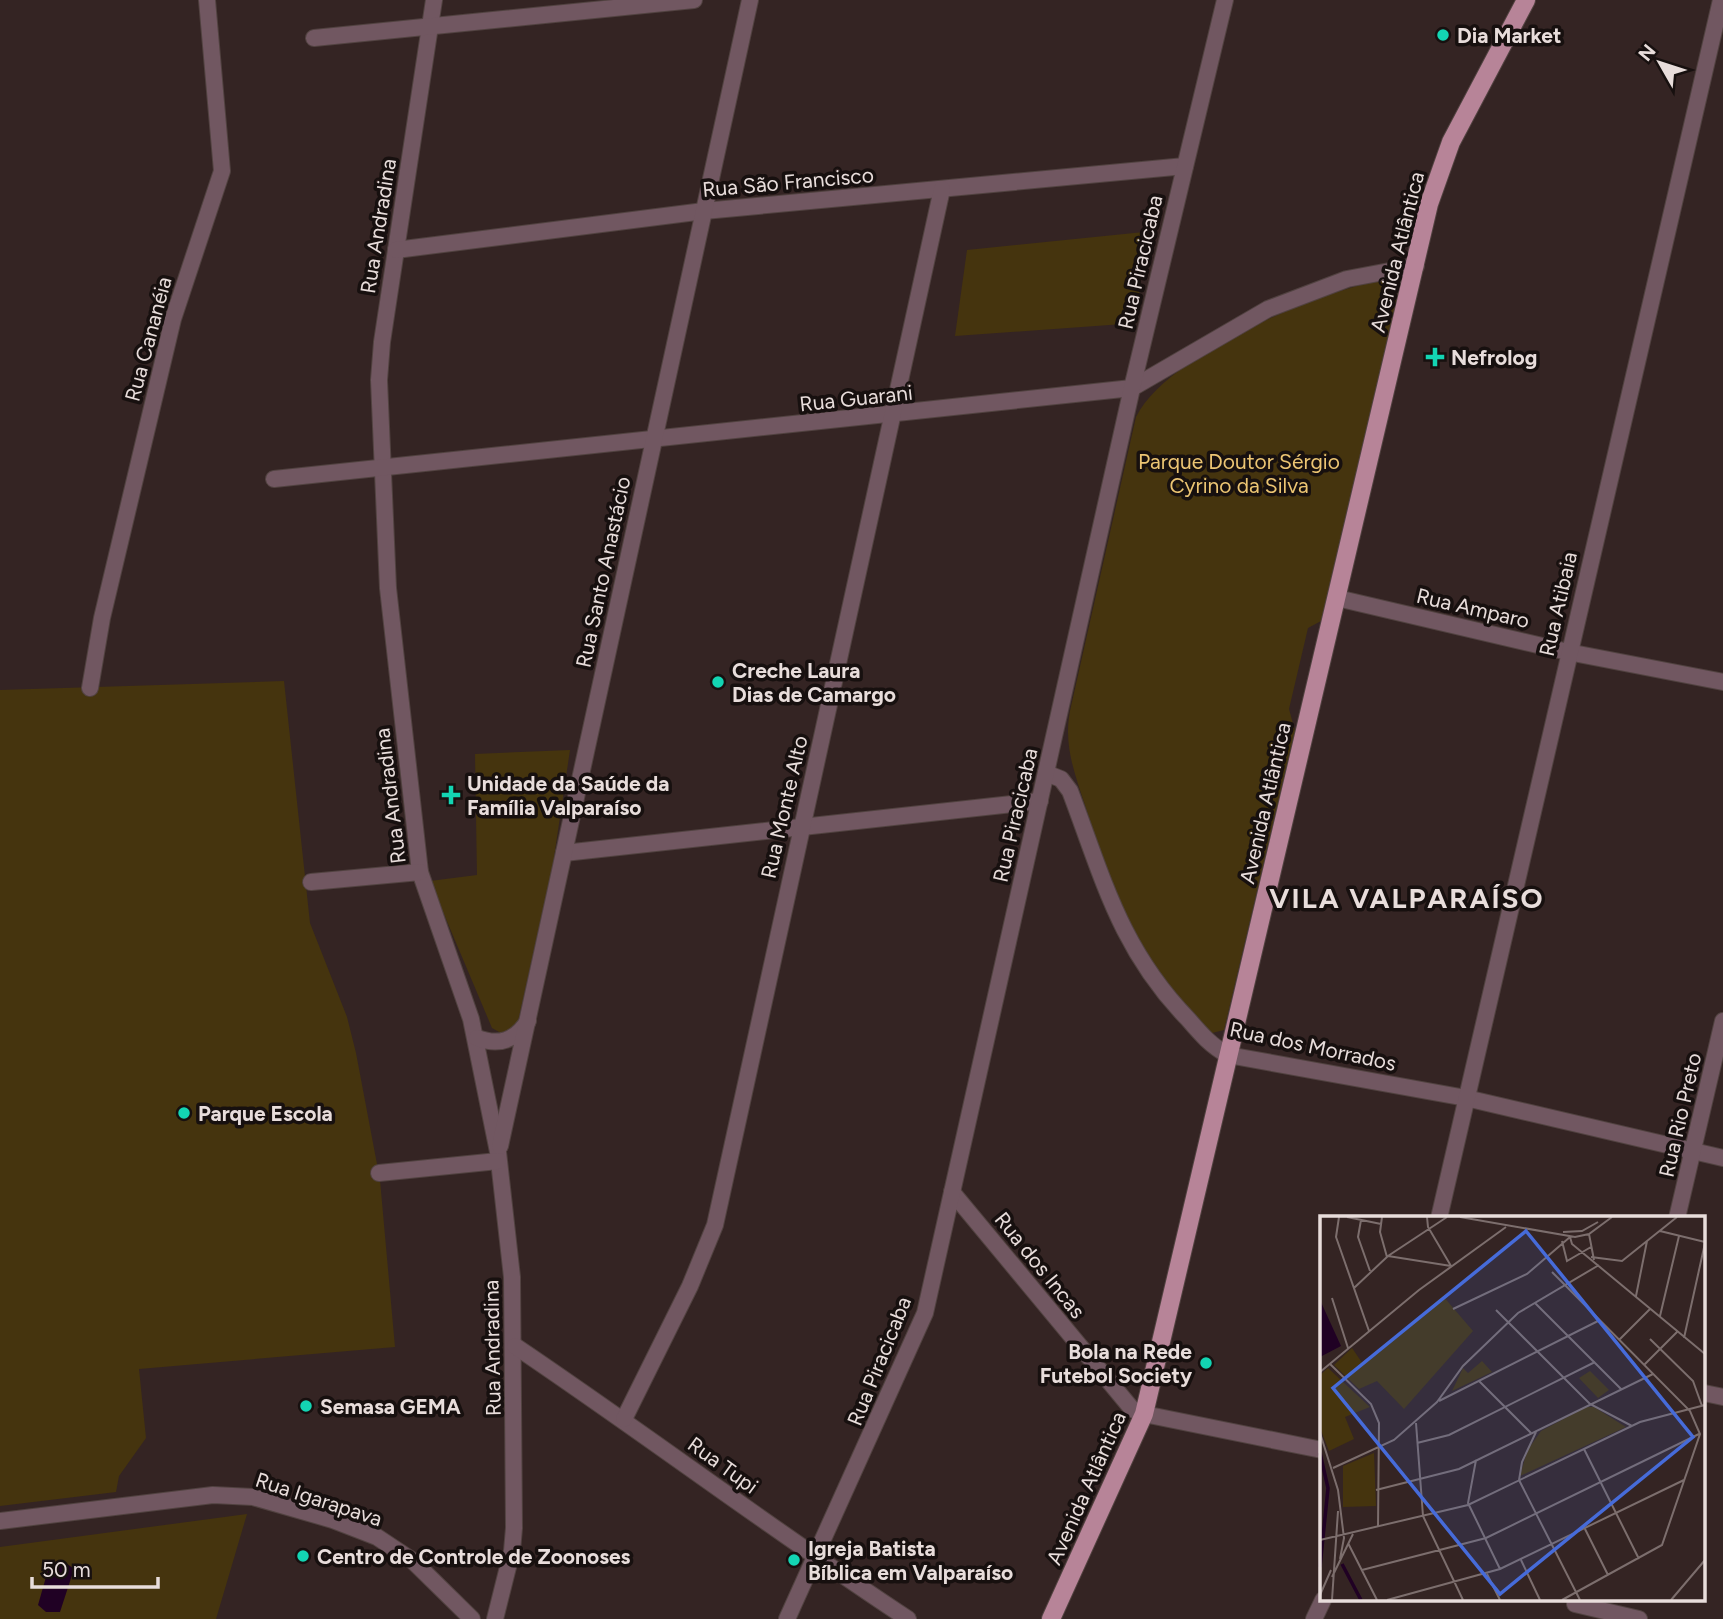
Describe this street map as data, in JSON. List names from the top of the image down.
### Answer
{
  "streets": {
    "main road": ["Avenida Atlântica"],
    "street": [
      "Rua São Francisco",
      "Rua Andradina",
      "Rua Piracicaba",
      "Rua Cananéia",
      "Rua Guarani",
      "Rua Santo Anastácio",
      "Rua Atibaia",
      "Rua Amparo",
      "Rua Monte Alto",
      "Rua dos Morrados",
      "Rua Rio Preto",
      "Rua dos Incas",
      "Rua Tupi",
      "Rua Igarapava"
    ]
  },
  "crossings": [
    ["Rua São Francisco", "Rua Andradina"],
    ["Rua São Francisco", "Rua Piracicaba"],
    ["Rua São Francisco", "Rua Santo Anastácio"],
    ["Rua São Francisco", "Rua Monte Alto"],
    ["Rua Andradina", "Rua Guarani"],
    ["Rua Andradina", "Rua Santo Anastácio"],
    ["Rua Andradina", "Rua Tupi"],
    ["Avenida Atlântica", "Rua Guarani"],
    ["Avenida Atlântica", "Rua Amparo"],
    ["Avenida Atlântica", "Rua dos Morrados"],
    ["Avenida Atlântica", "Rua dos Incas"],
    ["Rua Piracicaba", "Rua Guarani"],
    ["Rua Piracicaba", "Rua dos Morrados"],
    ["Rua Piracicaba", "Rua dos Incas"],
    ["Rua Piracicaba", "Rua Tupi"],
    ["Rua Guarani", "Rua Santo Anastácio"],
    ["Rua Guarani", "Rua Monte Alto"],
    ["Rua Atibaia", "Rua Amparo"],
    ["Rua Atibaia", "Rua dos Morrados"],
    ["Rua Monte Alto", "Rua Tupi"],
    ["Rua dos Morrados", "Rua Rio Preto"]
  ],
  "districts": ["VILA VALPARAÍSO"],
  "parks": ["Parque Doutor Sérgio Cyrino da Silva"],
  "places": {
    "other": [
      "Dia Market",
      "Creche Laura Dias de Camargo",
      "Parque Escola",
      "Bola na Rede Futebol Society",
      "Semasa GEMA",
      "Centro de Controle de Zoonoses",
      "Igreja Batista Bíblica em Valparaíso"
    ],
    "health": ["Nefrolog", "Unidade da Saúde da Família Valparaíso"]
  },
  "scale_bar": "50 m",
  "north": "top left"
}
